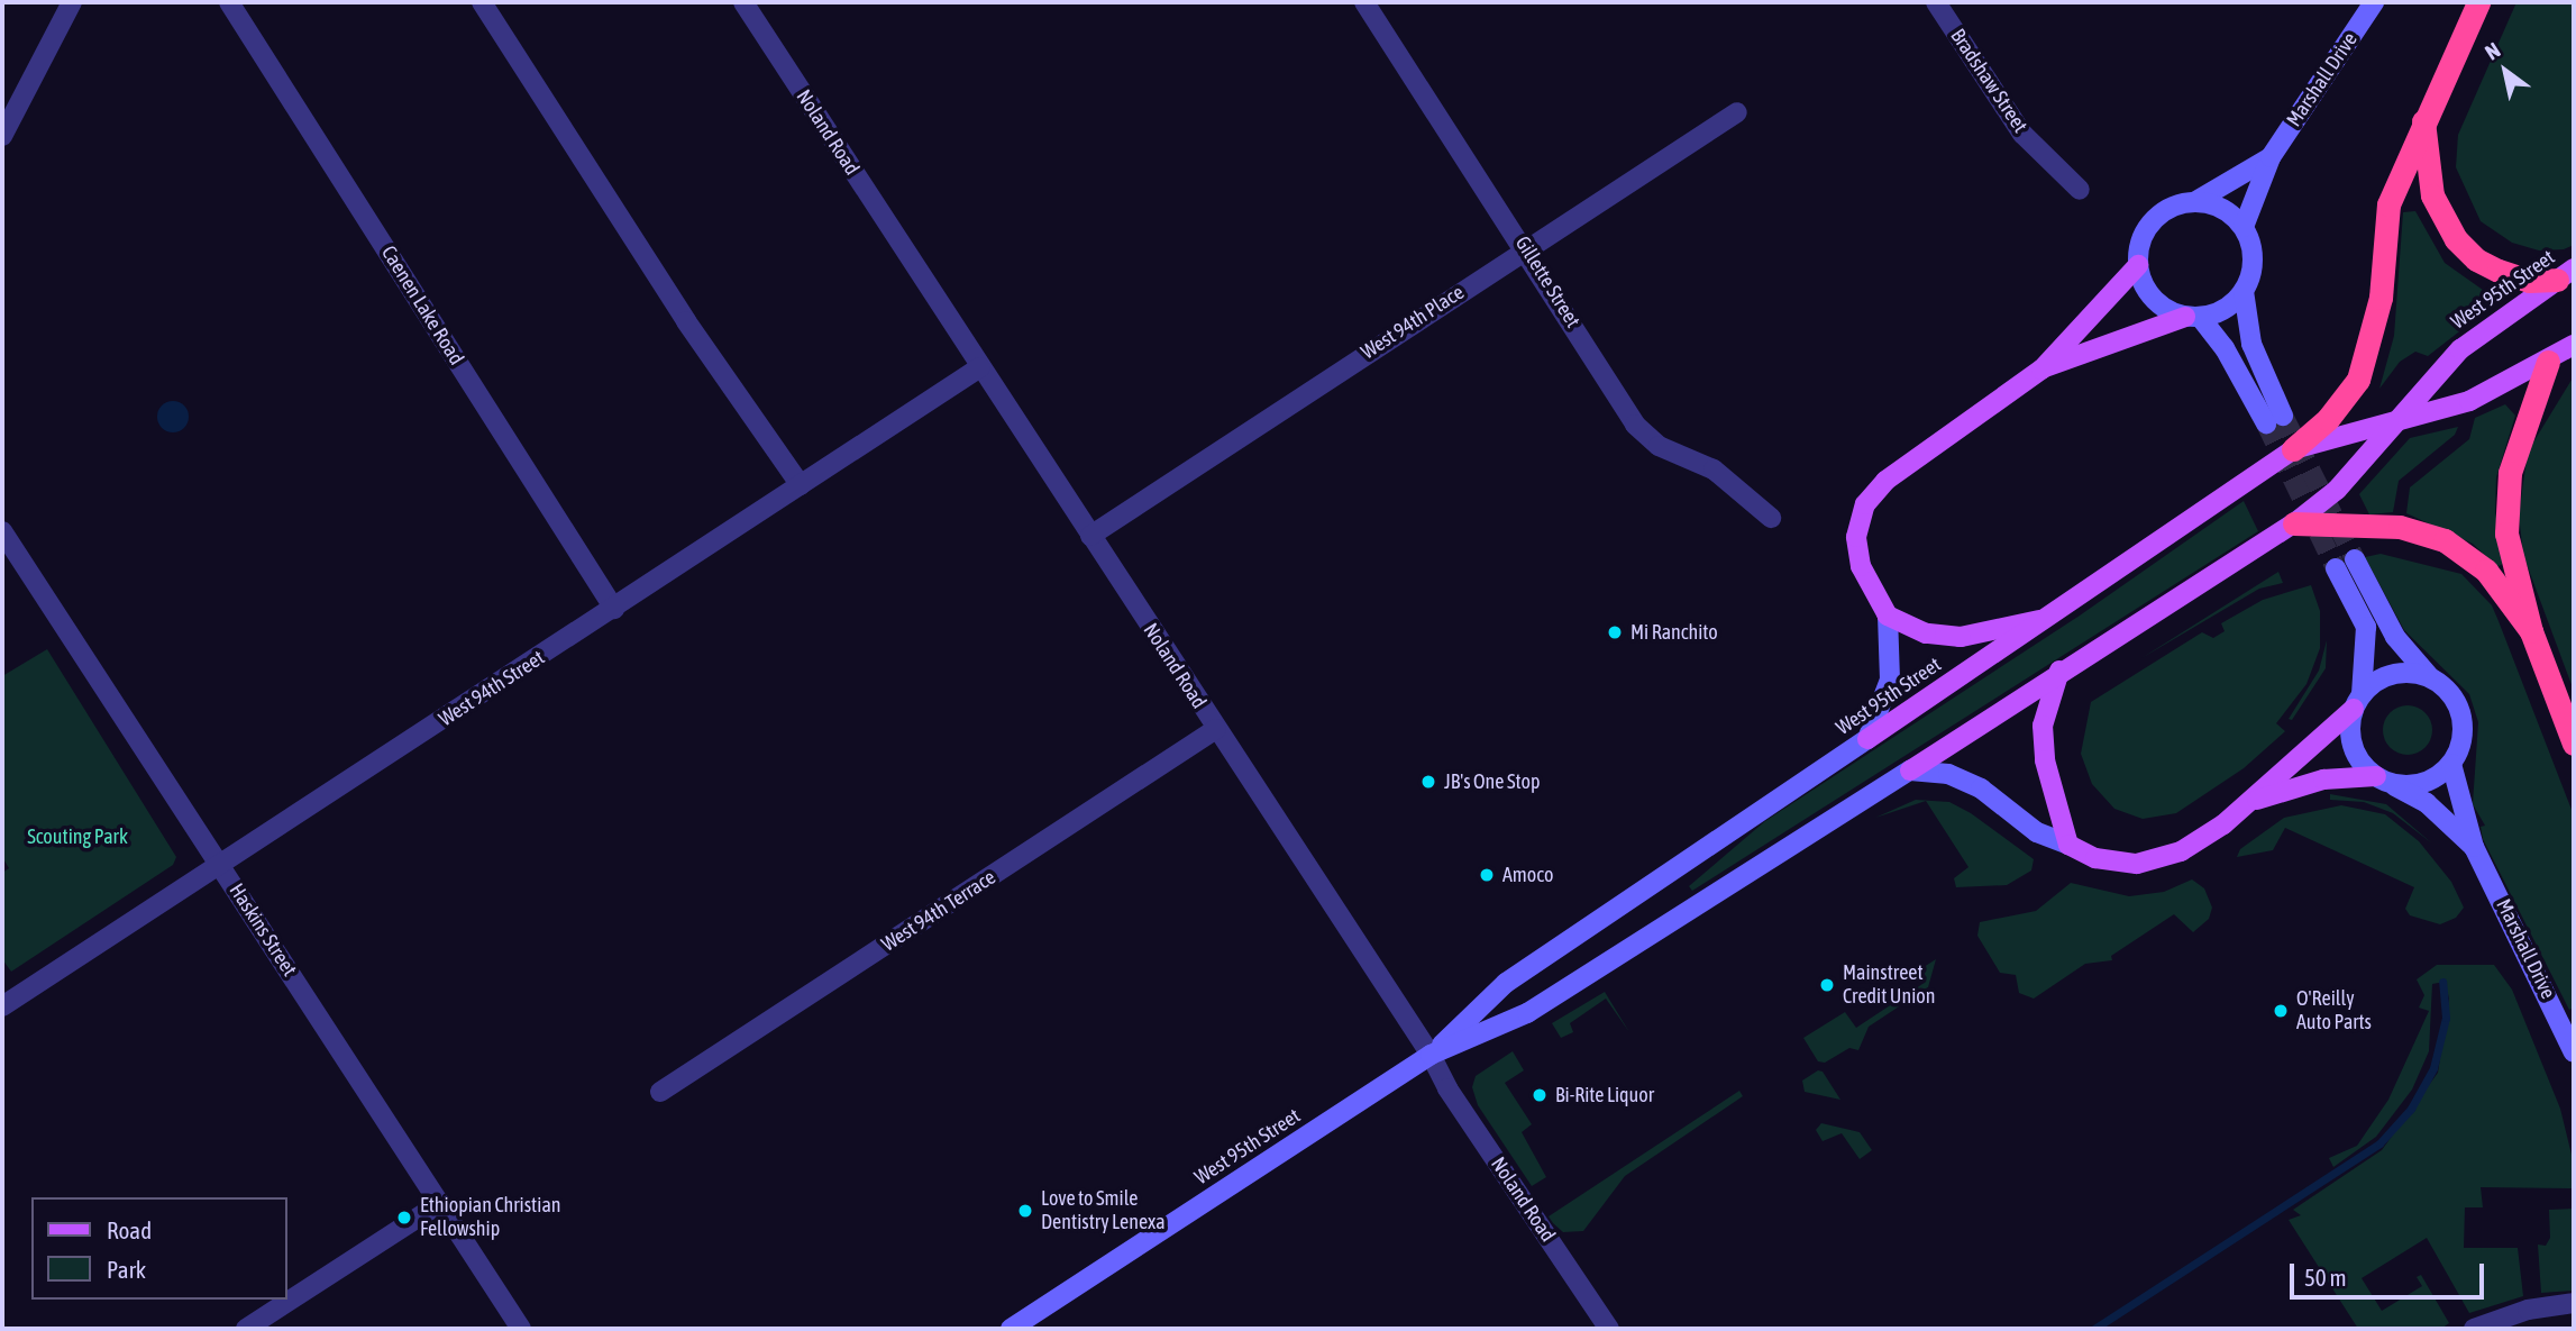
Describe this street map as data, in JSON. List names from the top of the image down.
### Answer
{
  "streets": {
    "main road": ["West 95th Street"],
    "street": [
      "Marshall Drive",
      "Bradshaw Street",
      "Noland Road",
      "Gillette Street",
      "Caenen Lake Road",
      "West 94th Place",
      "West 94th Street",
      "West 94th Terrace",
      "Haskins Street"
    ]
  },
  "crossings": [
    ["Noland Road", "West 95th Street"],
    ["Noland Road", "West 94th Place"],
    ["Noland Road", "West 94th Street"],
    ["Noland Road", "West 94th Terrace"],
    ["Gillette Street", "West 94th Place"],
    ["Caenen Lake Road", "West 94th Street"],
    ["West 94th Street", "Haskins Street"]
  ],
  "parks": ["Scouting Park"],
  "places": [
    "Mi Ranchito",
    "JB's One Stop",
    "Amoco",
    "Mainstreet Credit Union",
    "O'Reilly Auto Parts",
    "Bi-Rite Liquor",
    "Love to Smile Dentistry Lenexa",
    "Ethiopian Christian Fellowship"
  ],
  "legend": ["Road", "Park"],
  "scale_bar": "50 m",
  "north": "top left"
}
